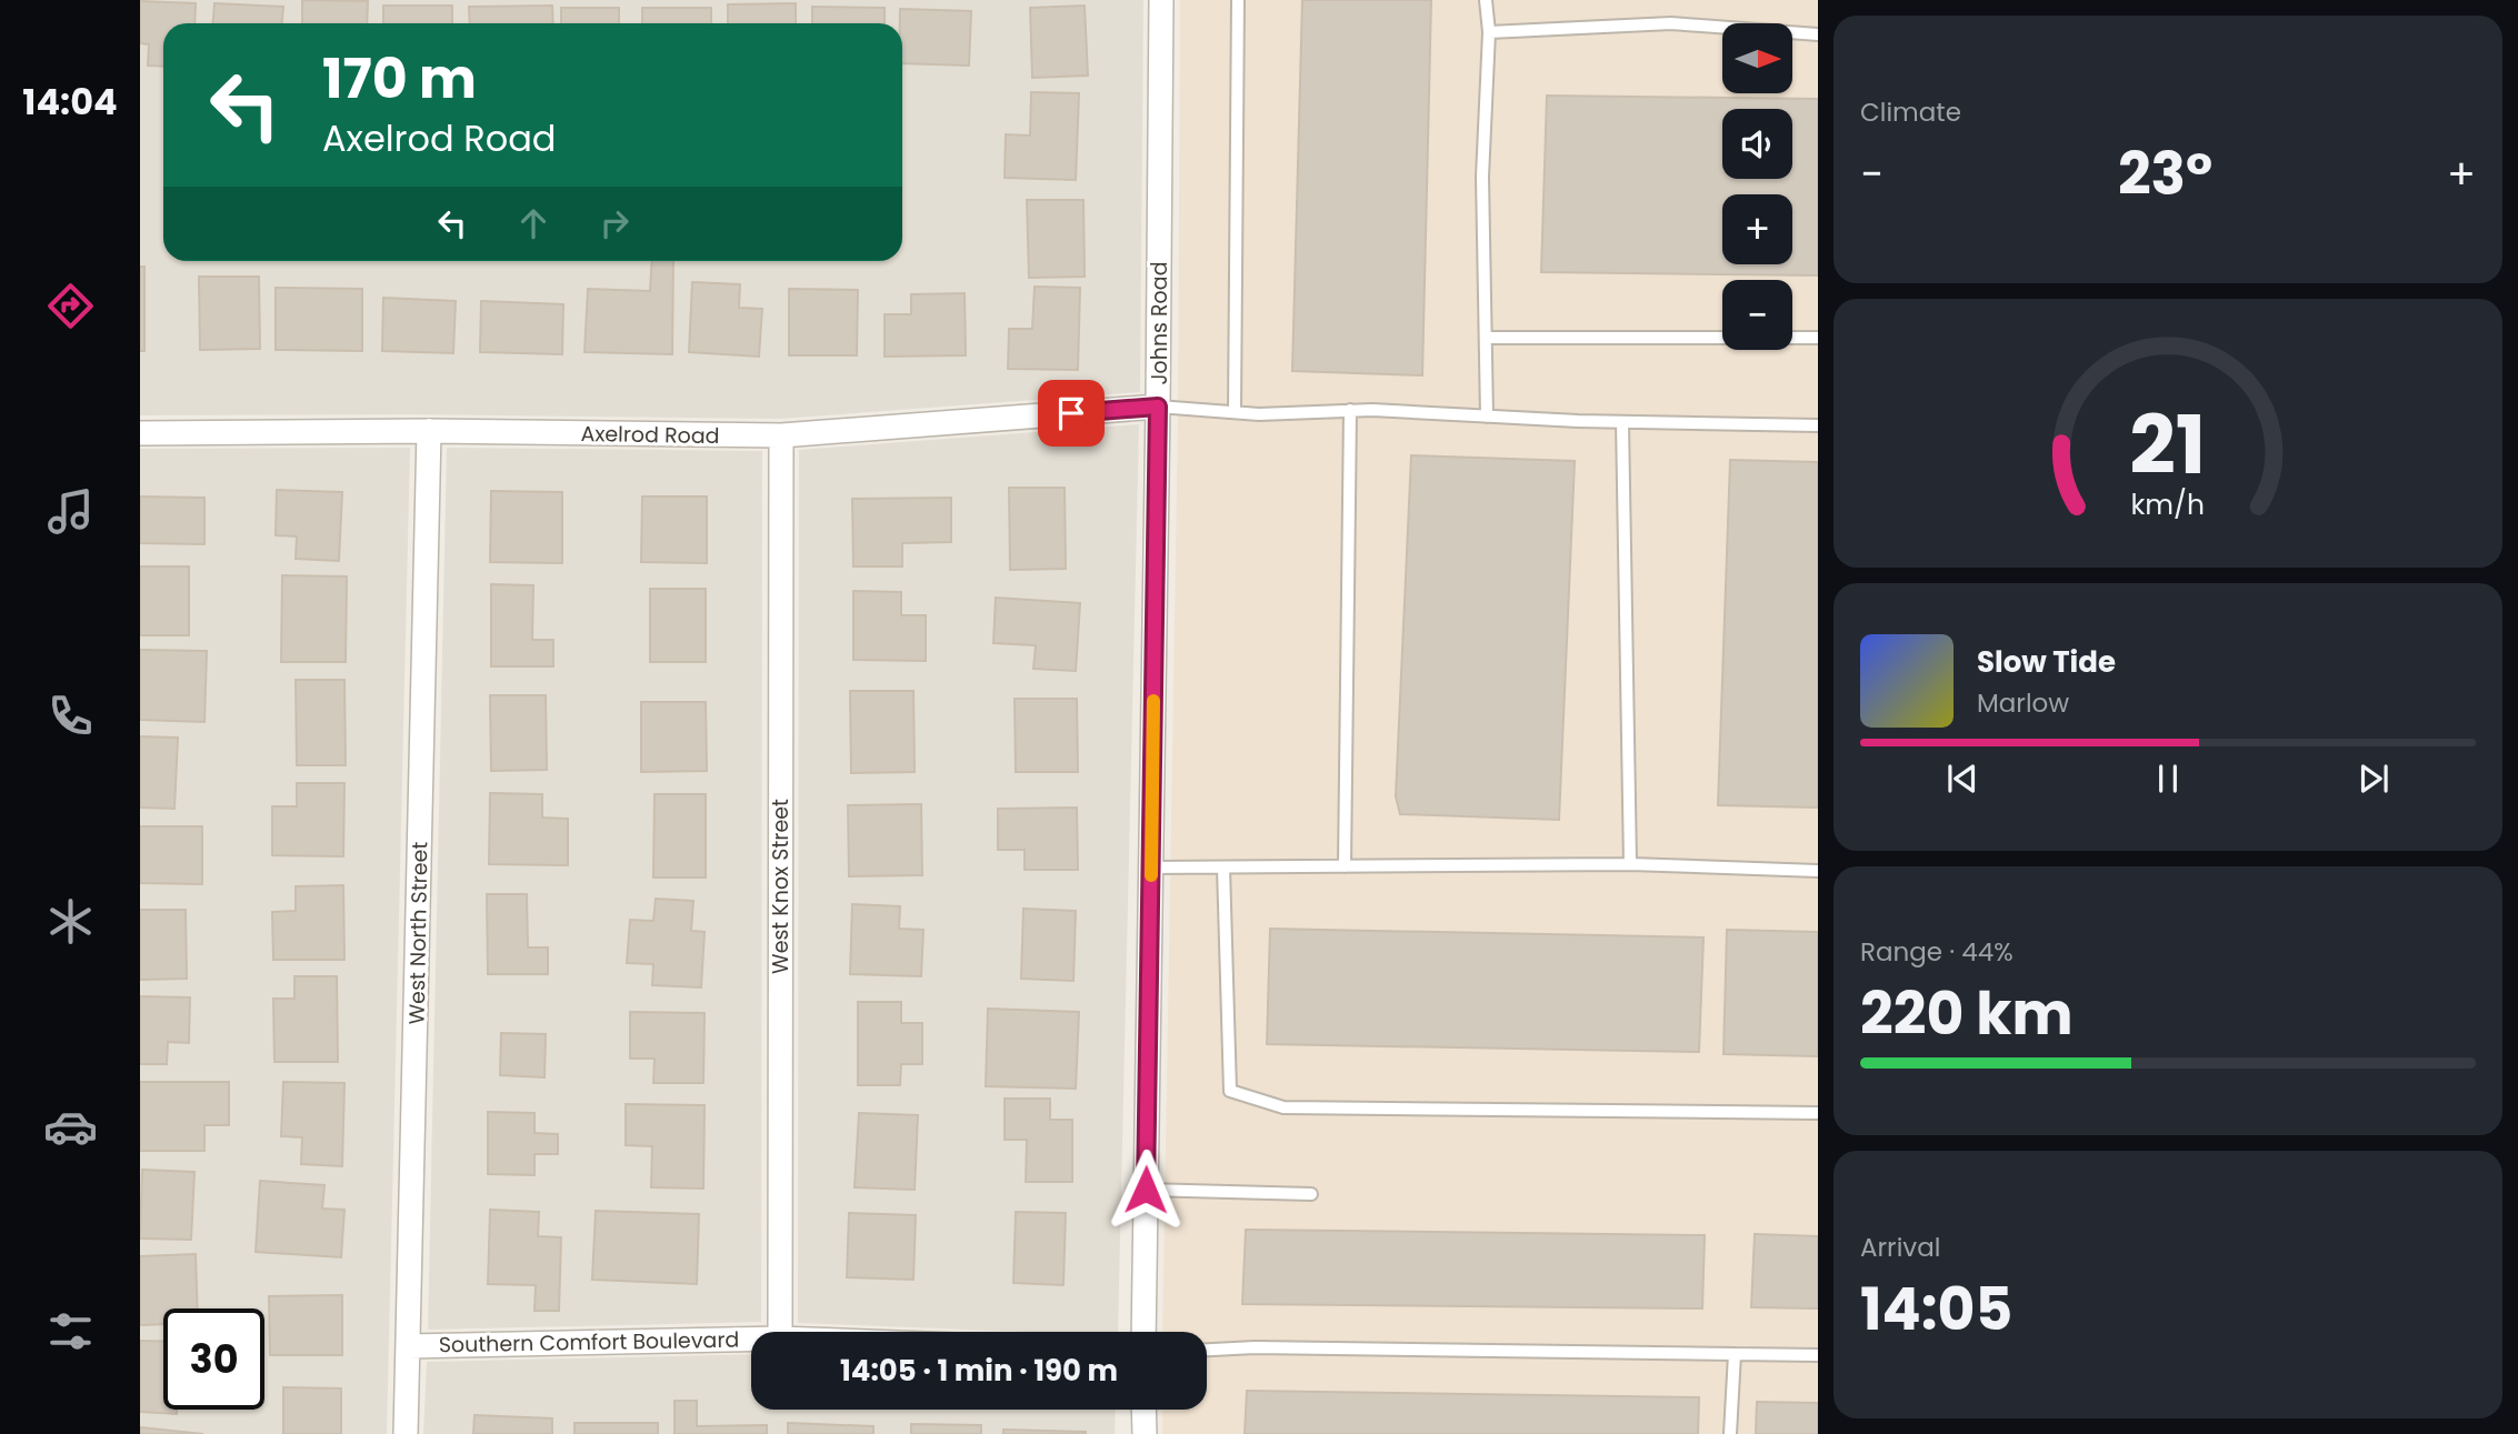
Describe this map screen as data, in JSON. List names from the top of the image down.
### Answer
{
  "streets": {
    "street": [
      "Johns Road",
      "Axelrod Road",
      "West Knox Street",
      "West North Street",
      "Southern Comfort Boulevard"
    ]
  },
  "crossings": [
    ["Johns Road", "Axelrod Road"],
    ["Axelrod Road", "West Knox Street"],
    ["Axelrod Road", "West North Street"],
    ["West North Street", "Southern Comfort Boulevard"]
  ],
  "north": "right",
  "page": {
    "tabs": "14:04",
    "tile": [
      "Climate",
      ["Range · 44%", "220 km"],
      ["Arrival", "14:05"]
    ],
    "map_buttons": ["+", "−"],
    "turn": ["170 m", "Axelrod Road"],
    "heat": ["−", "23°", "+"],
    "song": ["Slow Tide", "Marlow"],
    "limit": "30",
    "trip": "14:05 · 1 min · 190 m",
    "gauge": ["21", "km/h"]
  }
}
